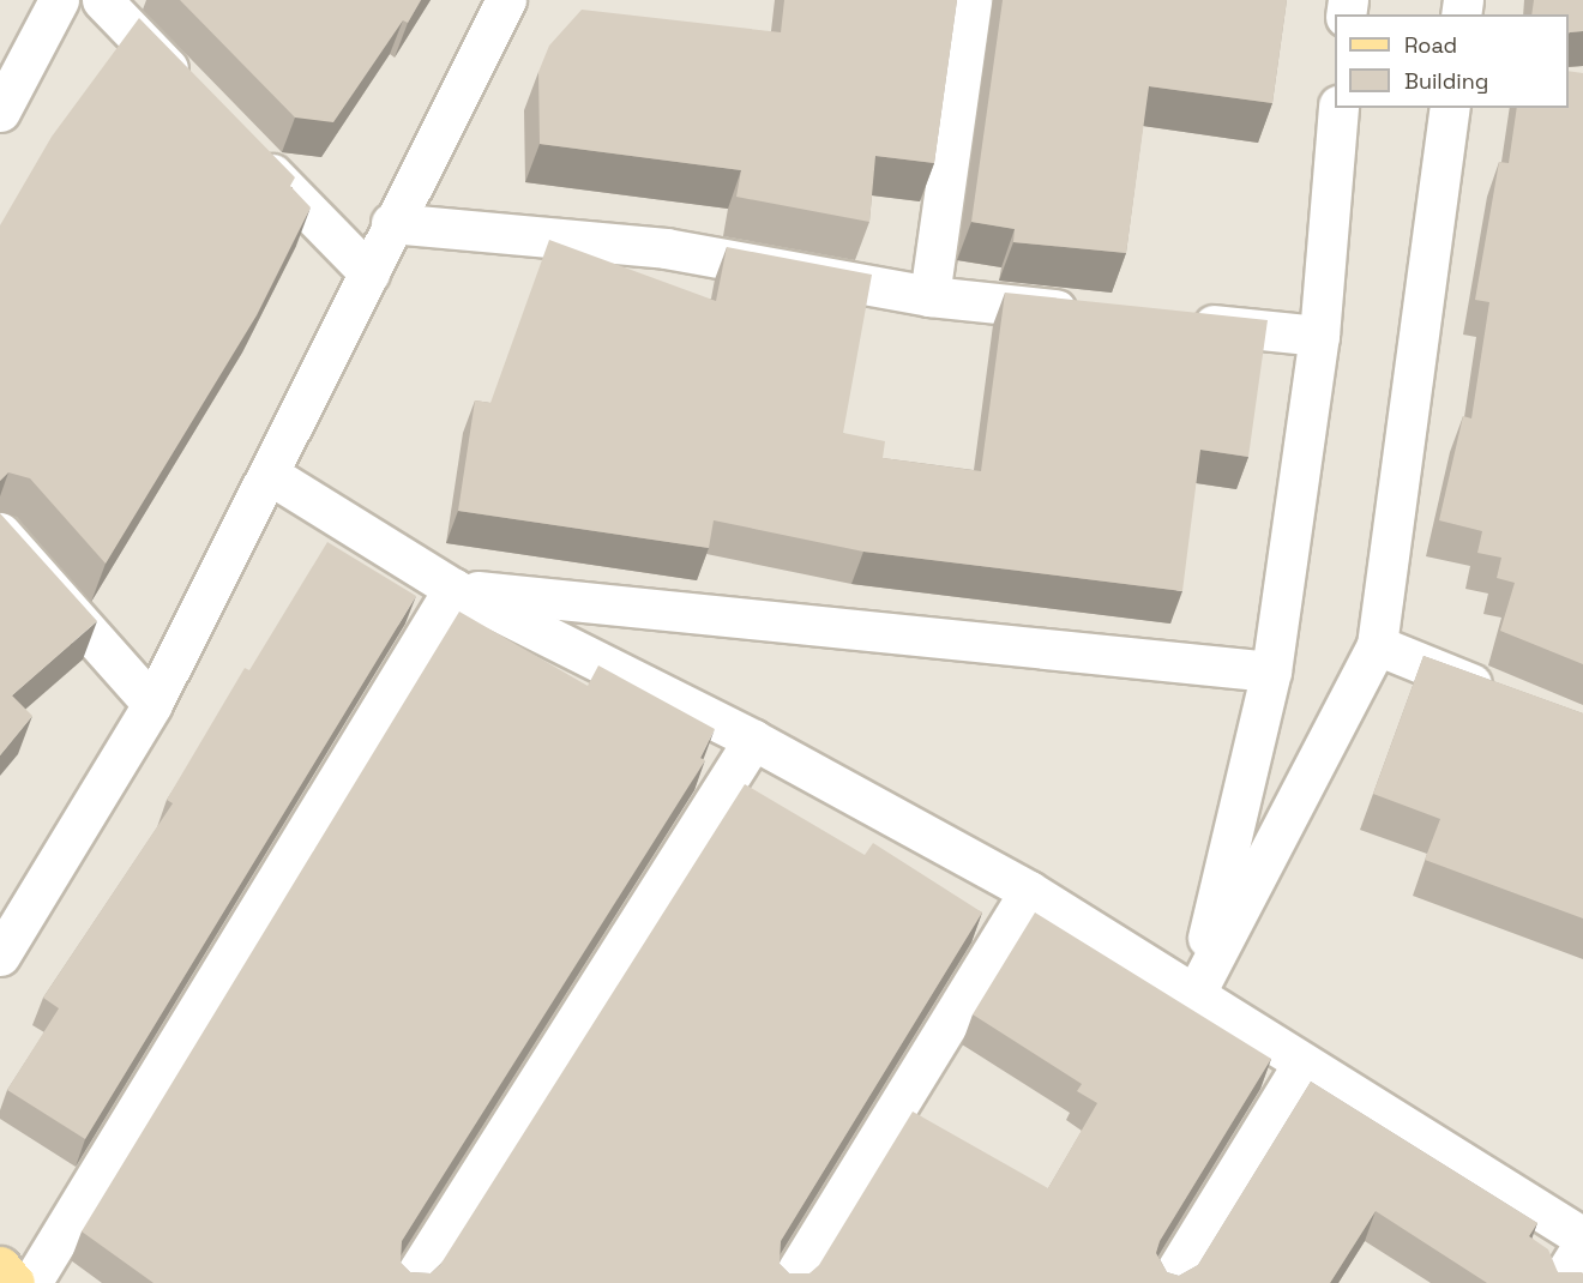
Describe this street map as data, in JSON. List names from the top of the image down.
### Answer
{
  "legend": ["Road", "Building"]
}
